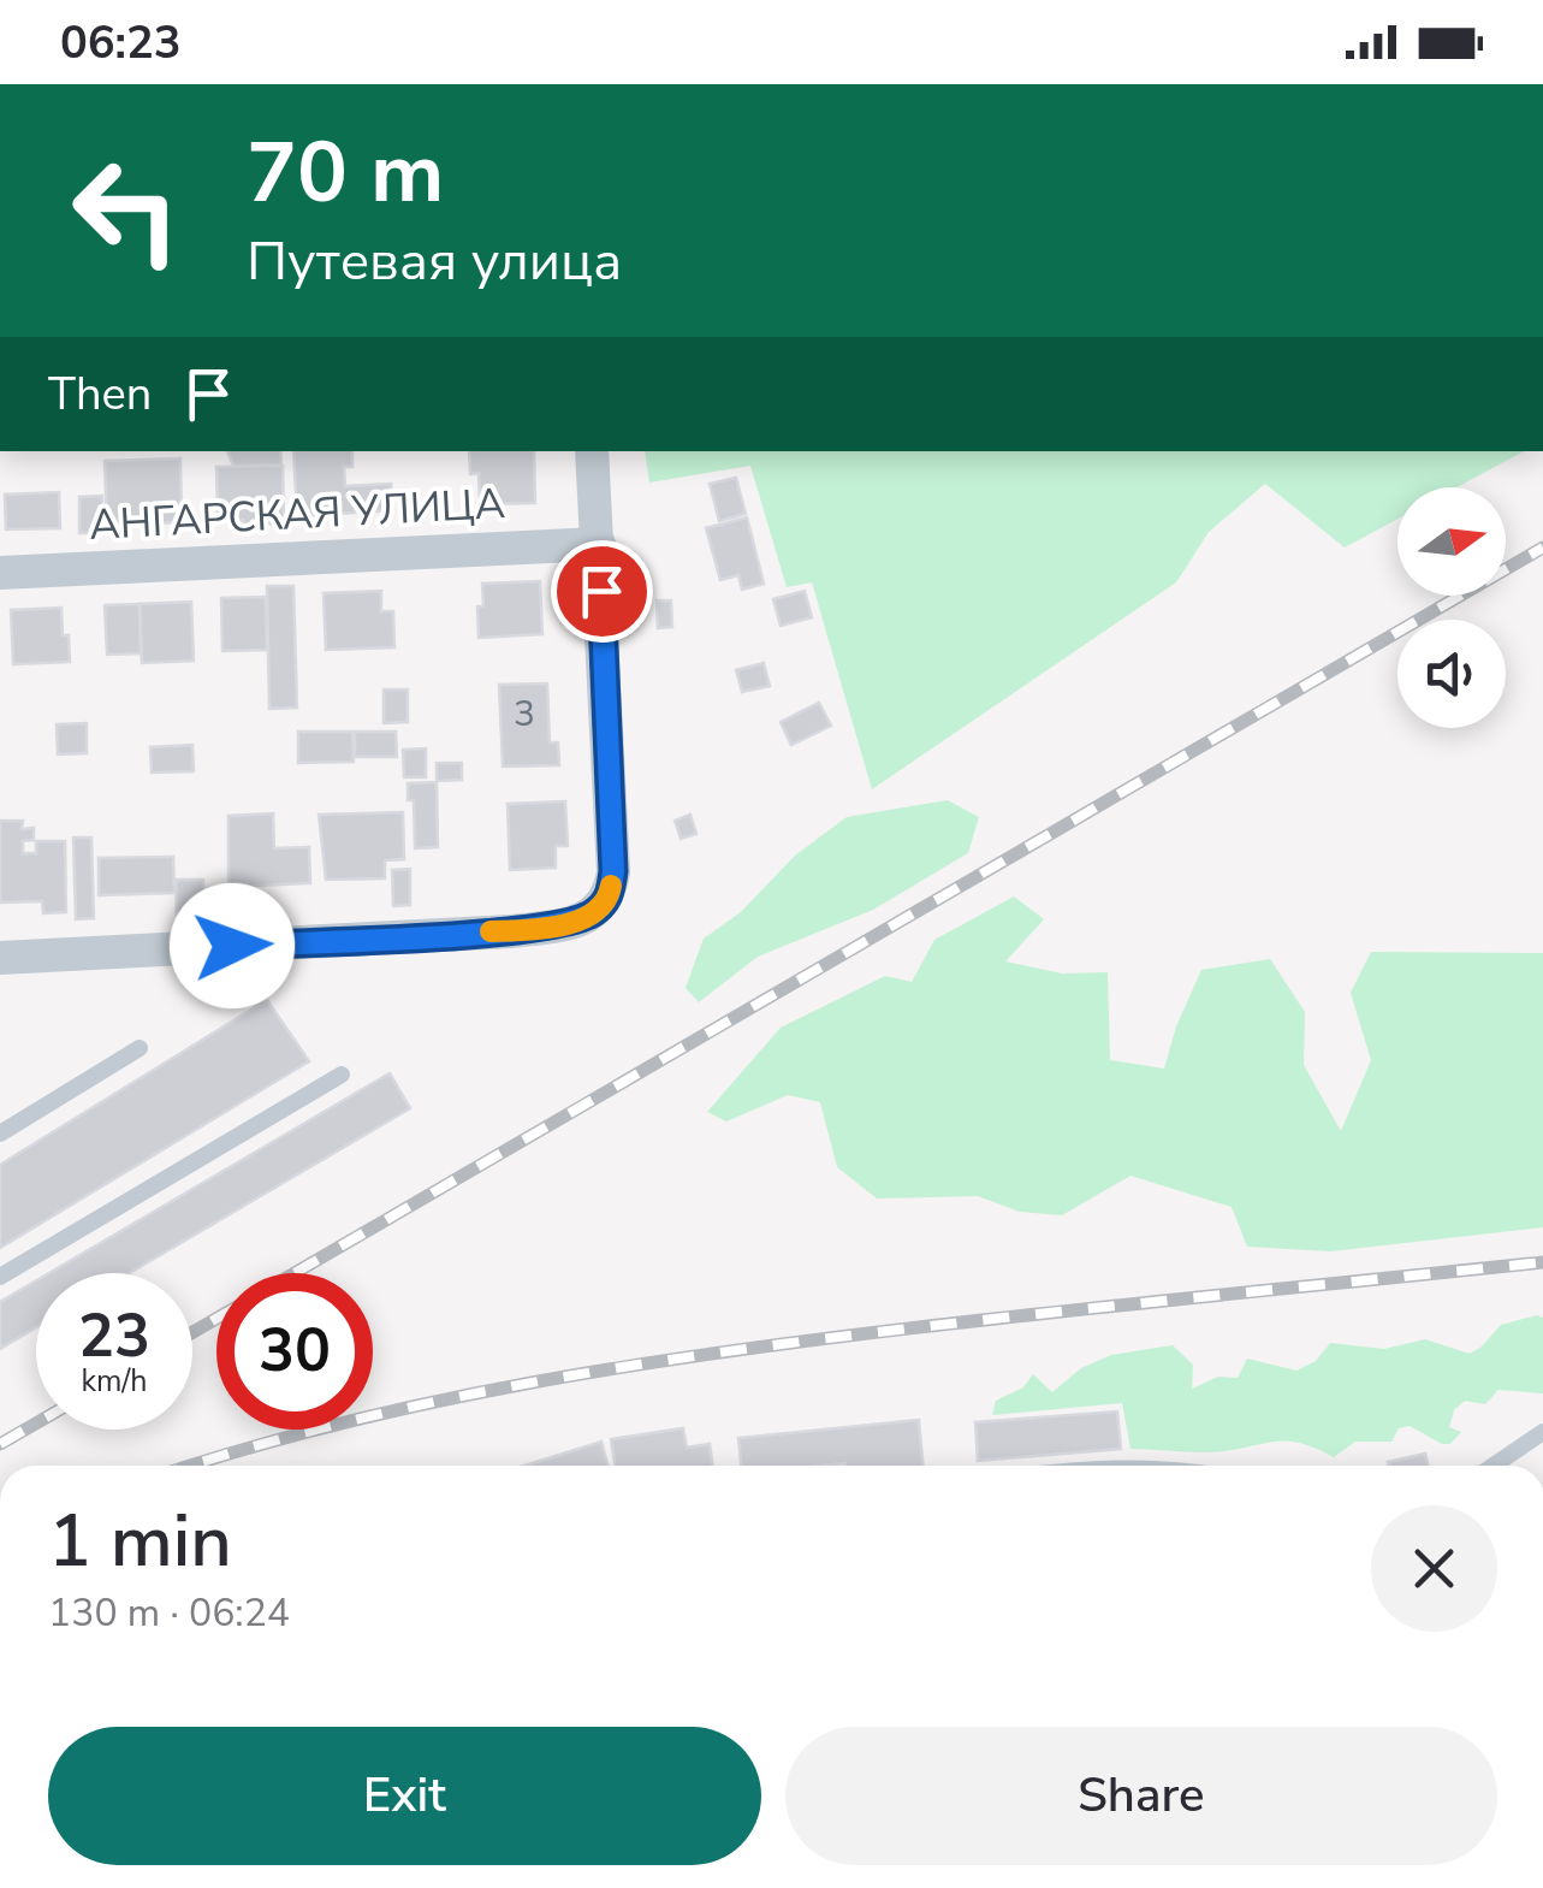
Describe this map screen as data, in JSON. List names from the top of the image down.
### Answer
{
  "streets": {
    "street": ["АНГАРСКАЯ УЛИЦА"]
  },
  "house_numbers": ["3"],
  "north": "right",
  "page": {
    "status": "06:23",
    "turn": ["70 m", "Путевая улица"],
    "then": "Then",
    "speed": "23 km/h",
    "limit": "30",
    "heading": ["1 min", "130 m · 06:24"],
    "buttons": ["Exit", "Share"]
  }
}
